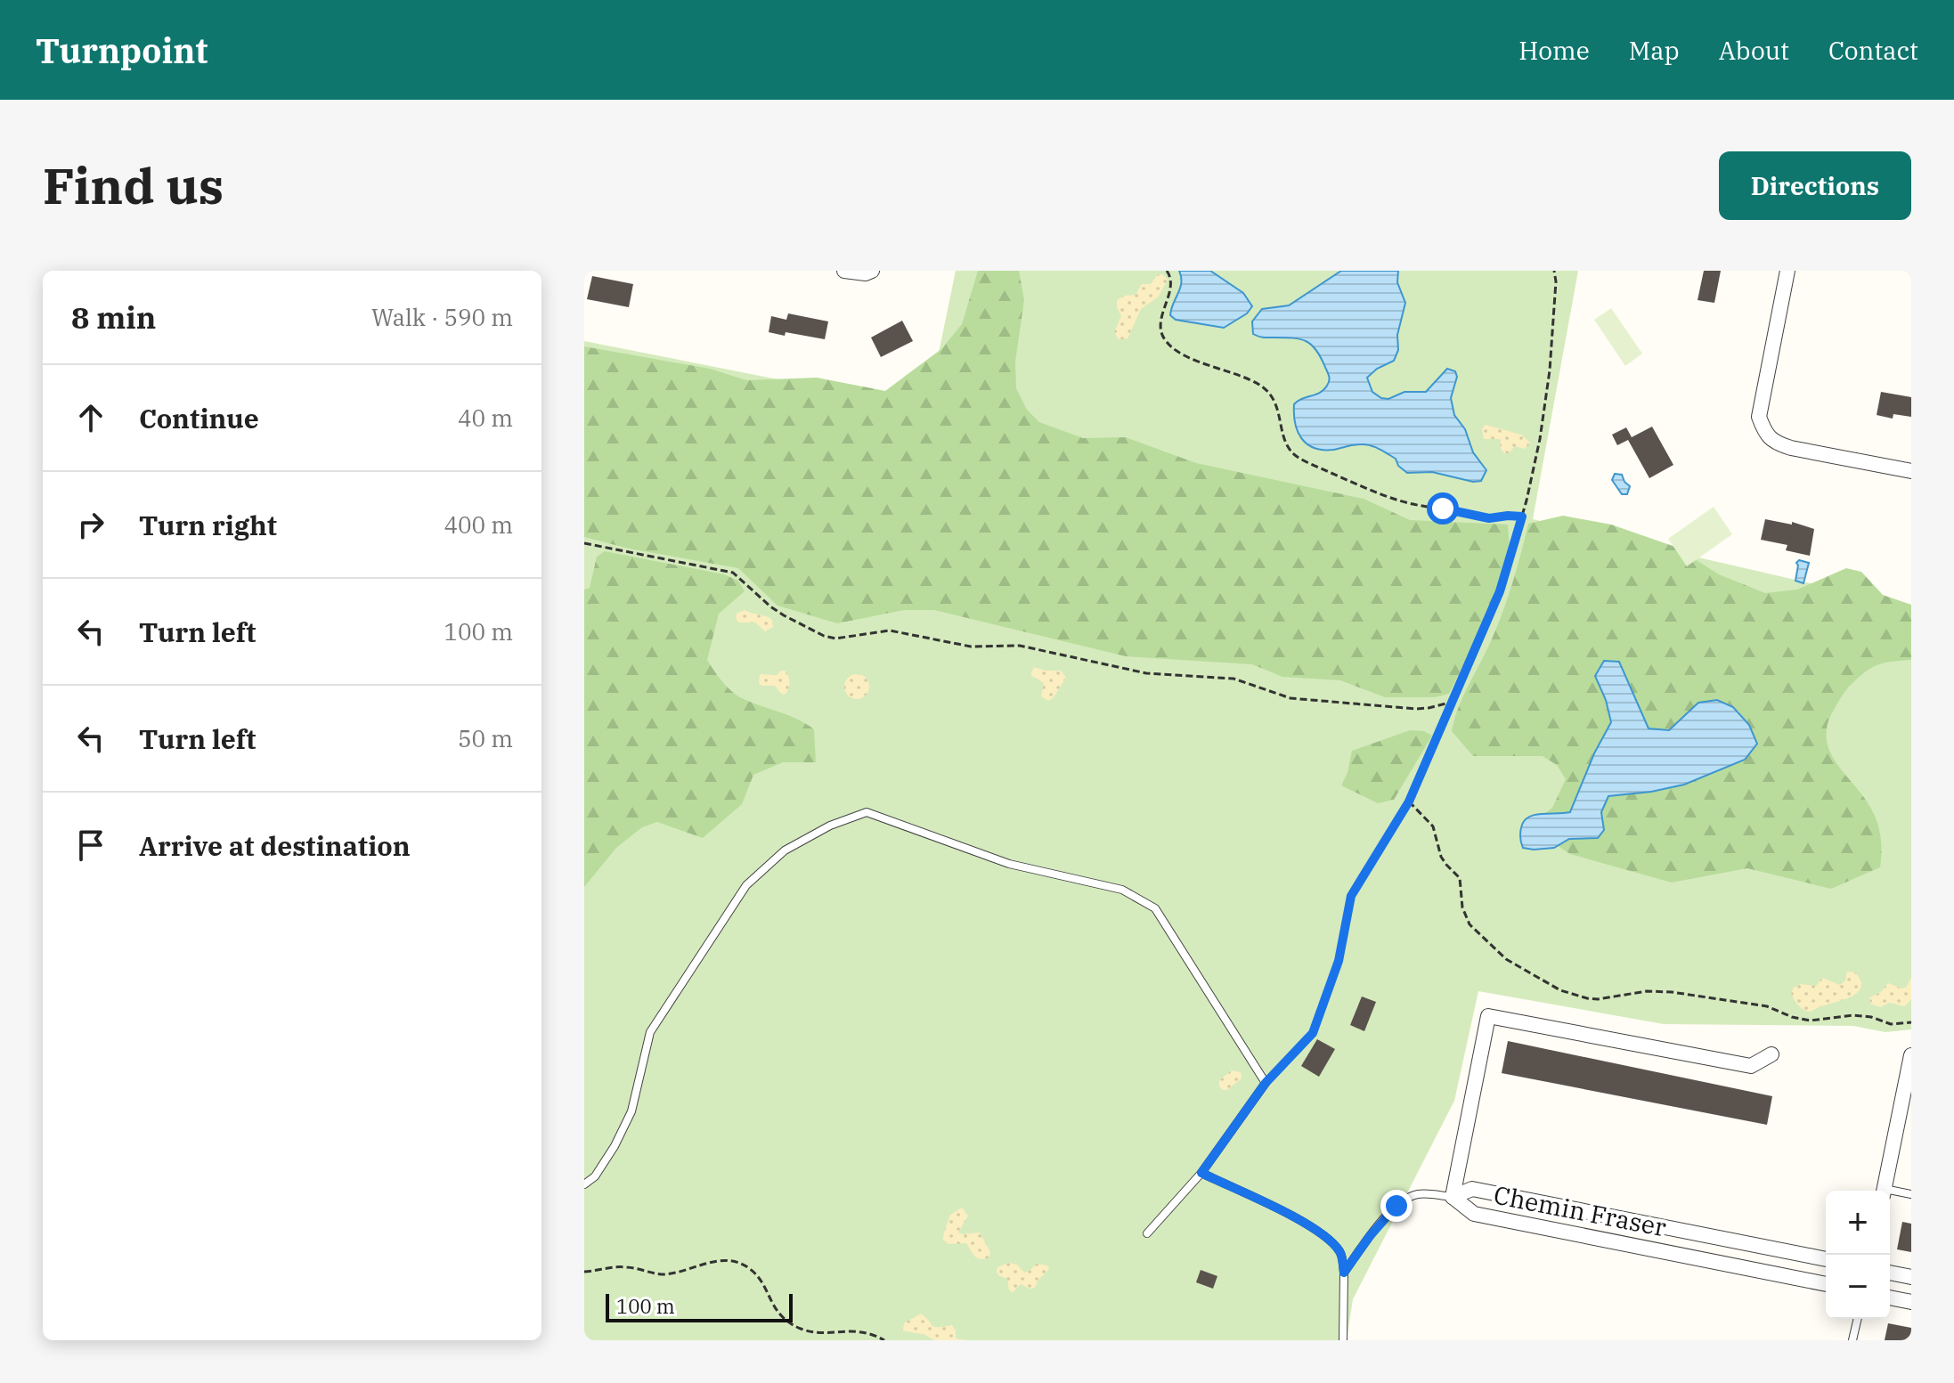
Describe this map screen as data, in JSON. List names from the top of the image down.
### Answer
{
  "streets": {
    "street": ["Chemin Fraser"]
  },
  "scale_bar": "100 m",
  "page": {
    "header": "Turnpoint",
    "nav": [
      "Home",
      "Map",
      "About",
      "Contact"
    ],
    "buttons": "Directions",
    "title": "Find us",
    "heading": ["8 min", "Walk · 590 m"],
    "list": [
      ["Continue", "40 m"],
      ["Turn right", "400 m"],
      ["Turn left", "100 m"],
      ["Turn left", "50 m"],
      "Arrive at destination"
    ],
    "map_buttons": ["+", "−"],
    "scale": "100 m"
  }
}
